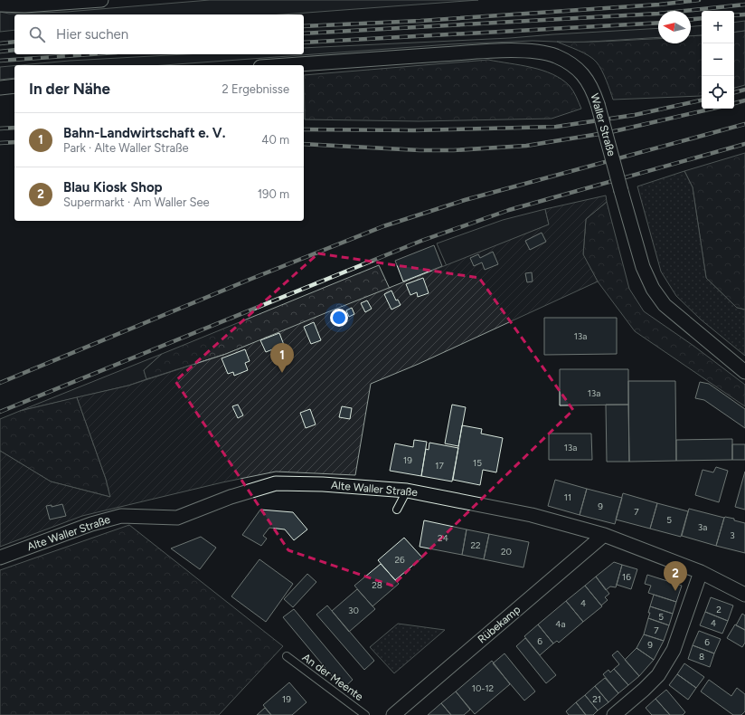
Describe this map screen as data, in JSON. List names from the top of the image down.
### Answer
{
  "streets": {
    "street": ["Waller Straße", "Alte Waller Straße", "Rübekamp"],
    "lane": ["An der Meente"]
  },
  "crossings": [
    ["Alte Waller Straße", "Rübekamp"]
  ],
  "house_numbers": [
    "13a",
    "13a",
    "13a",
    "19",
    "15",
    "17",
    "11",
    "9",
    "7",
    "5",
    "3a",
    "3",
    "24",
    "22",
    "20",
    "26",
    "16",
    "28",
    "4",
    "2",
    "30",
    "5",
    "4",
    "4a",
    "7",
    "6",
    "6",
    "9",
    "8",
    "10-12",
    "19",
    "21"
  ],
  "north": "left",
  "page": {
    "map_buttons": ["+", "−"],
    "search": "Hier suchen",
    "heading": ["In der Nähe", "2 Ergebnisse"],
    "list": [
      {
        "mark": "1",
        "name": "Bahn-Landwirtschaft e. V.",
        "note": "Park · Alte Waller Straße",
        "value": "40 m"
      },
      {
        "mark": "2",
        "name": "Blau Kiosk Shop",
        "note": "Supermarkt · Am Waller See",
        "value": "190 m"
      }
    ],
    "pins": ["1", "2"]
  }
}
